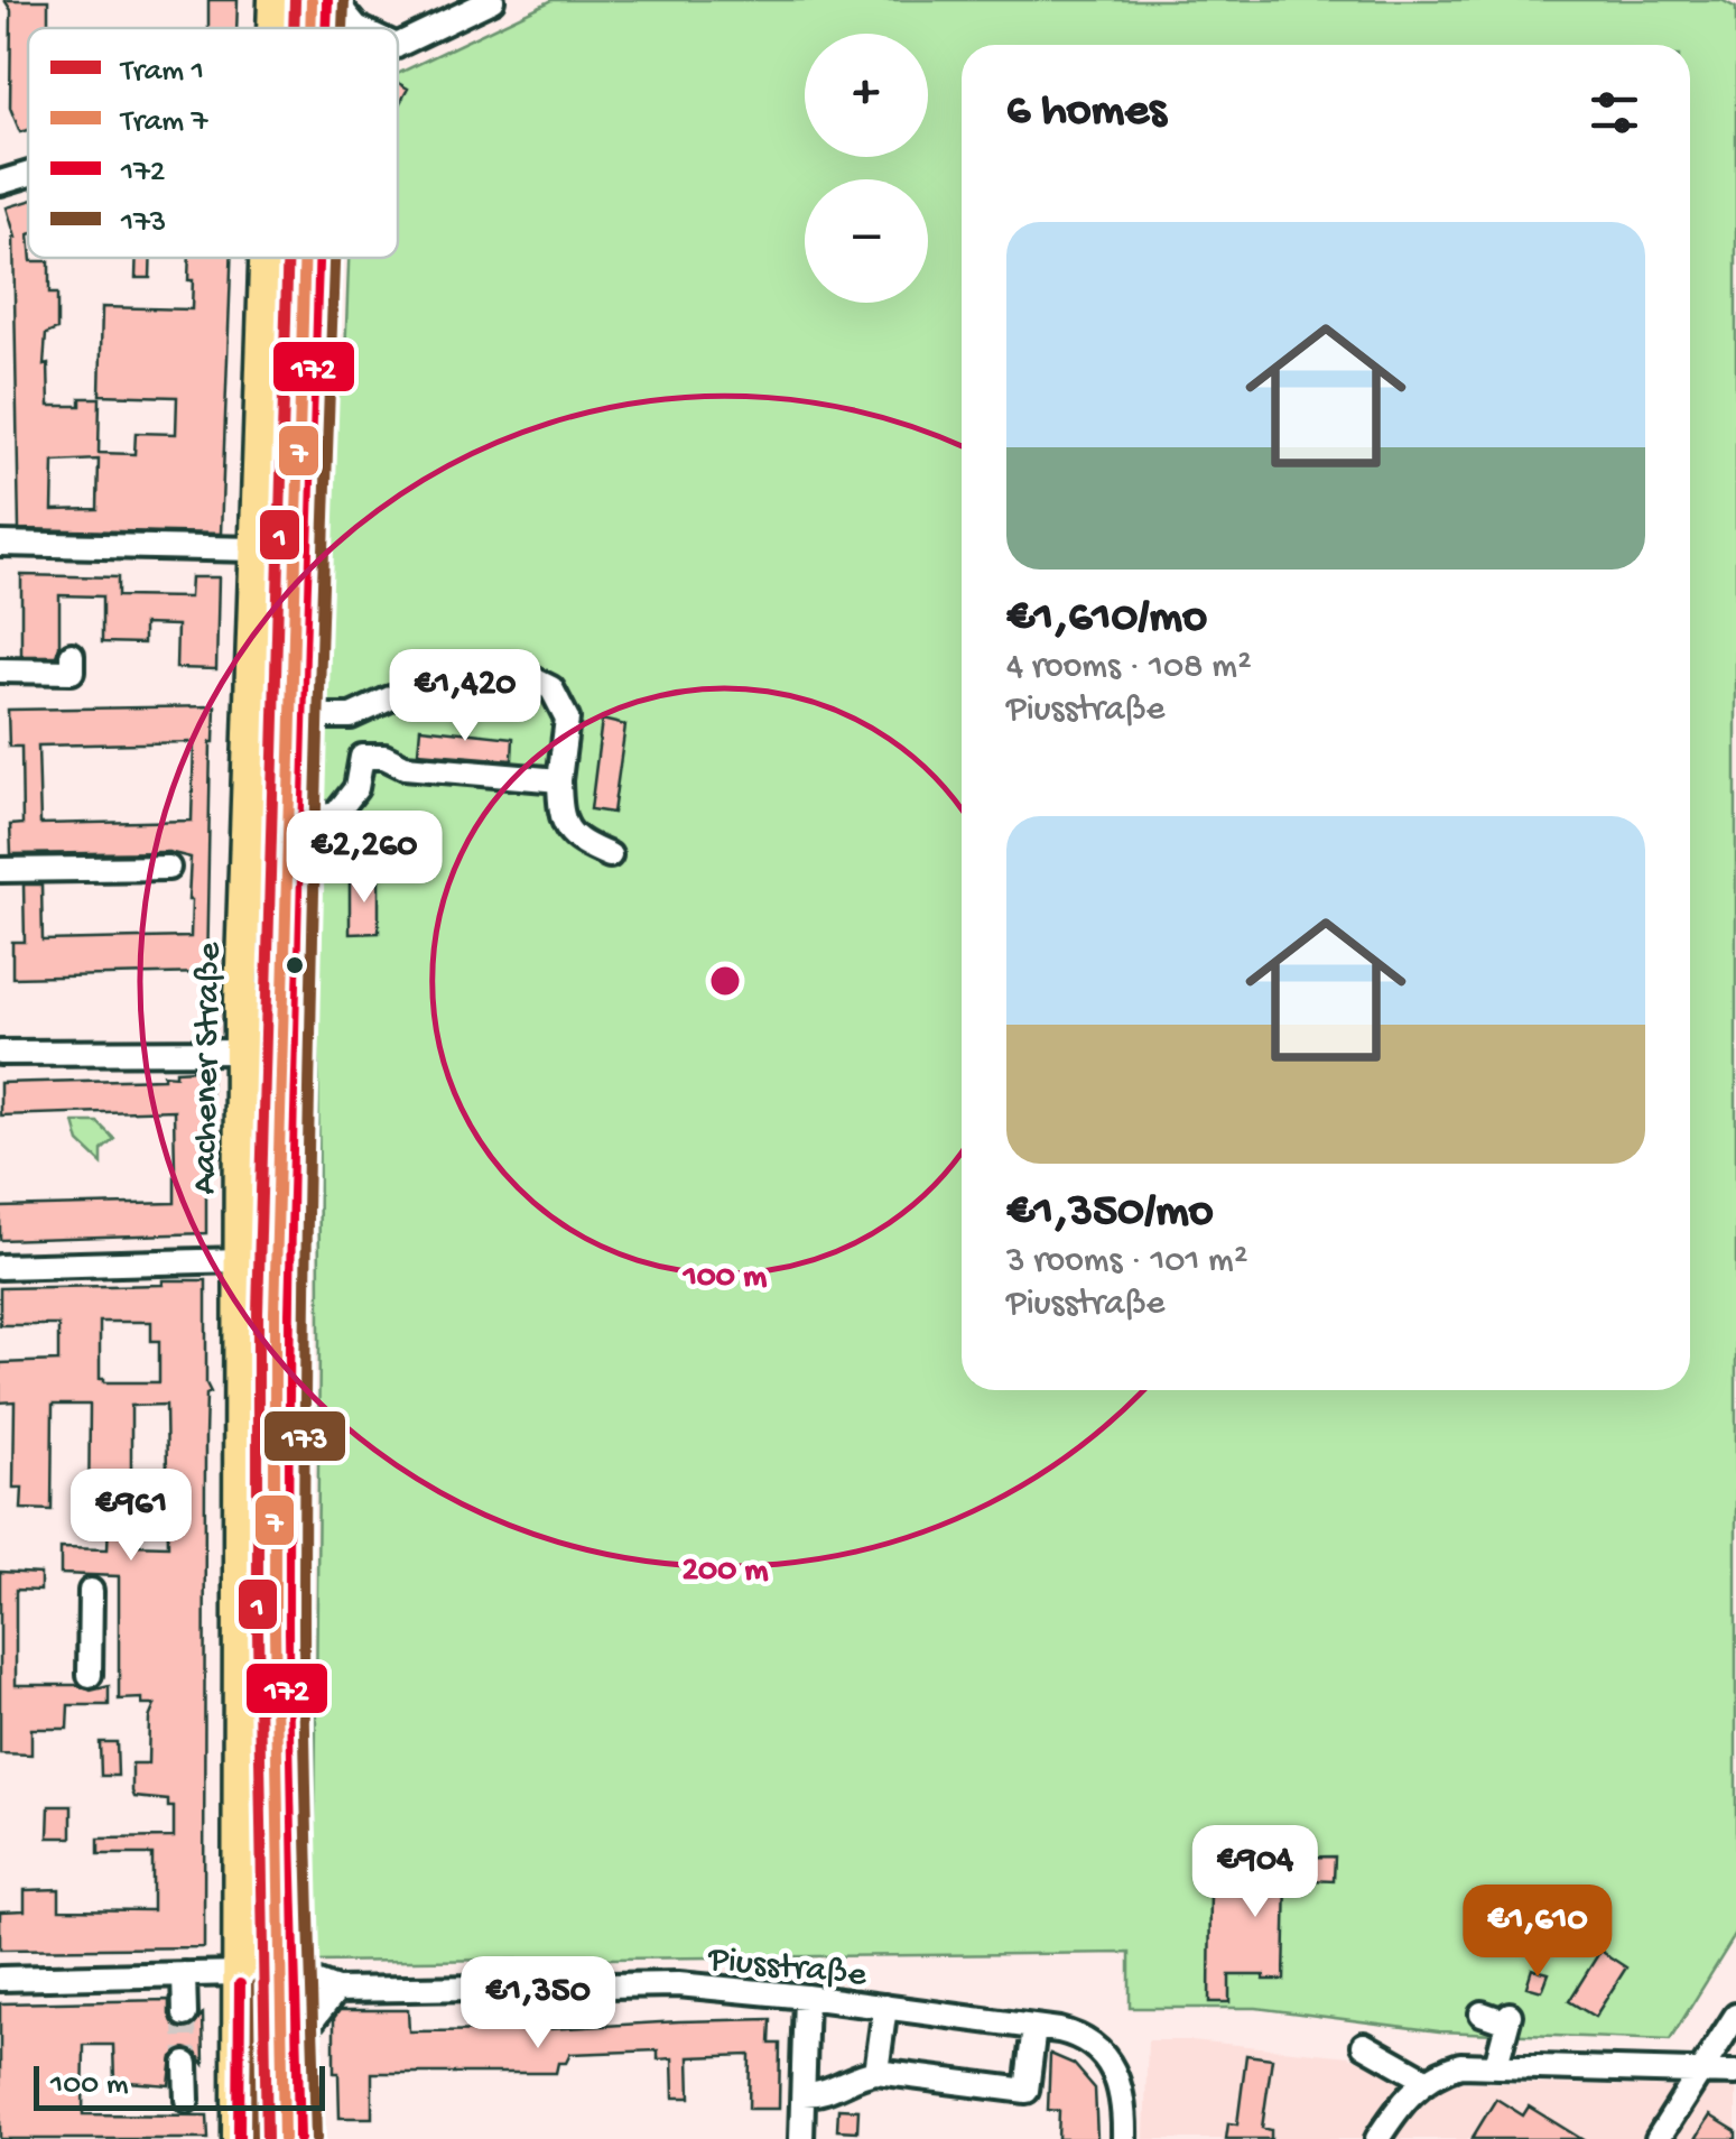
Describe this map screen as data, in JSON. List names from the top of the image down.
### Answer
{
  "streets": {
    "main road": ["Aachener Straße"],
    "street": ["Piusstraße"]
  },
  "lines": [
    "tram line 1",
    "tram line 7",
    "transit line 172",
    "transit line 173"
  ],
  "legend": [
    "Tram 1",
    "Tram 7",
    "172",
    "173"
  ],
  "scale_bar": "100 m",
  "page": {
    "map_buttons": ["+", "−"],
    "heading": "6 homes",
    "list": [
      {
        "name": "€1,610/mo",
        "note": "4 rooms · 108 m² · Piusstraße"
      },
      {
        "name": "€1,350/mo",
        "note": "3 rooms · 101 m² · Piusstraße"
      }
    ],
    "price": [
      "€1,420",
      "€2,260",
      "€961",
      "€904",
      "€1,610",
      "€1,350"
    ],
    "scale": "100 m"
  },
  "rings": ["100 m", "200 m"]
}
